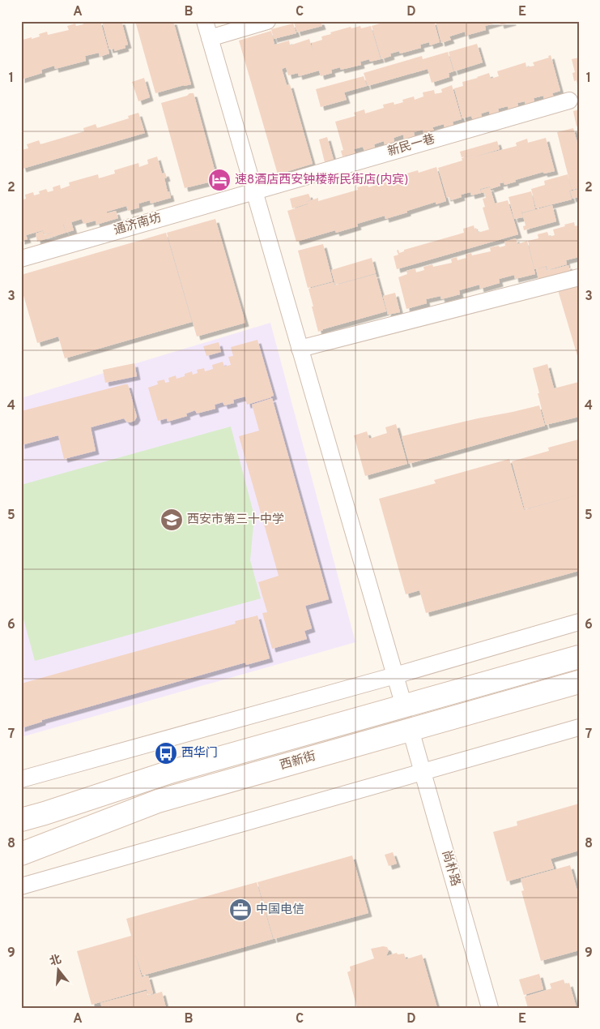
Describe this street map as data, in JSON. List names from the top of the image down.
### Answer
{
  "streets": {
    "main road": ["西新街"],
    "street": ["新民一巷", "通济南坊", "尚朴路"]
  },
  "crossings": [
    ["新民一巷", "通济南坊"],
    ["西新街", "尚朴路"]
  ],
  "places": {
    "hotel": ["速8酒店西安钟楼新民街店(内宾)"],
    "school or university": ["西安市第三十中学"],
    "bus stop": ["西华门"],
    "office": ["中国电信"]
  },
  "north": "top",
  "grid": {
    "columns": [
      "A",
      "B",
      "C",
      "D",
      "E"
    ],
    "rows": [
      "1",
      "2",
      "3",
      "4",
      "5",
      "6",
      "7",
      "8",
      "9"
    ]
  }
}
